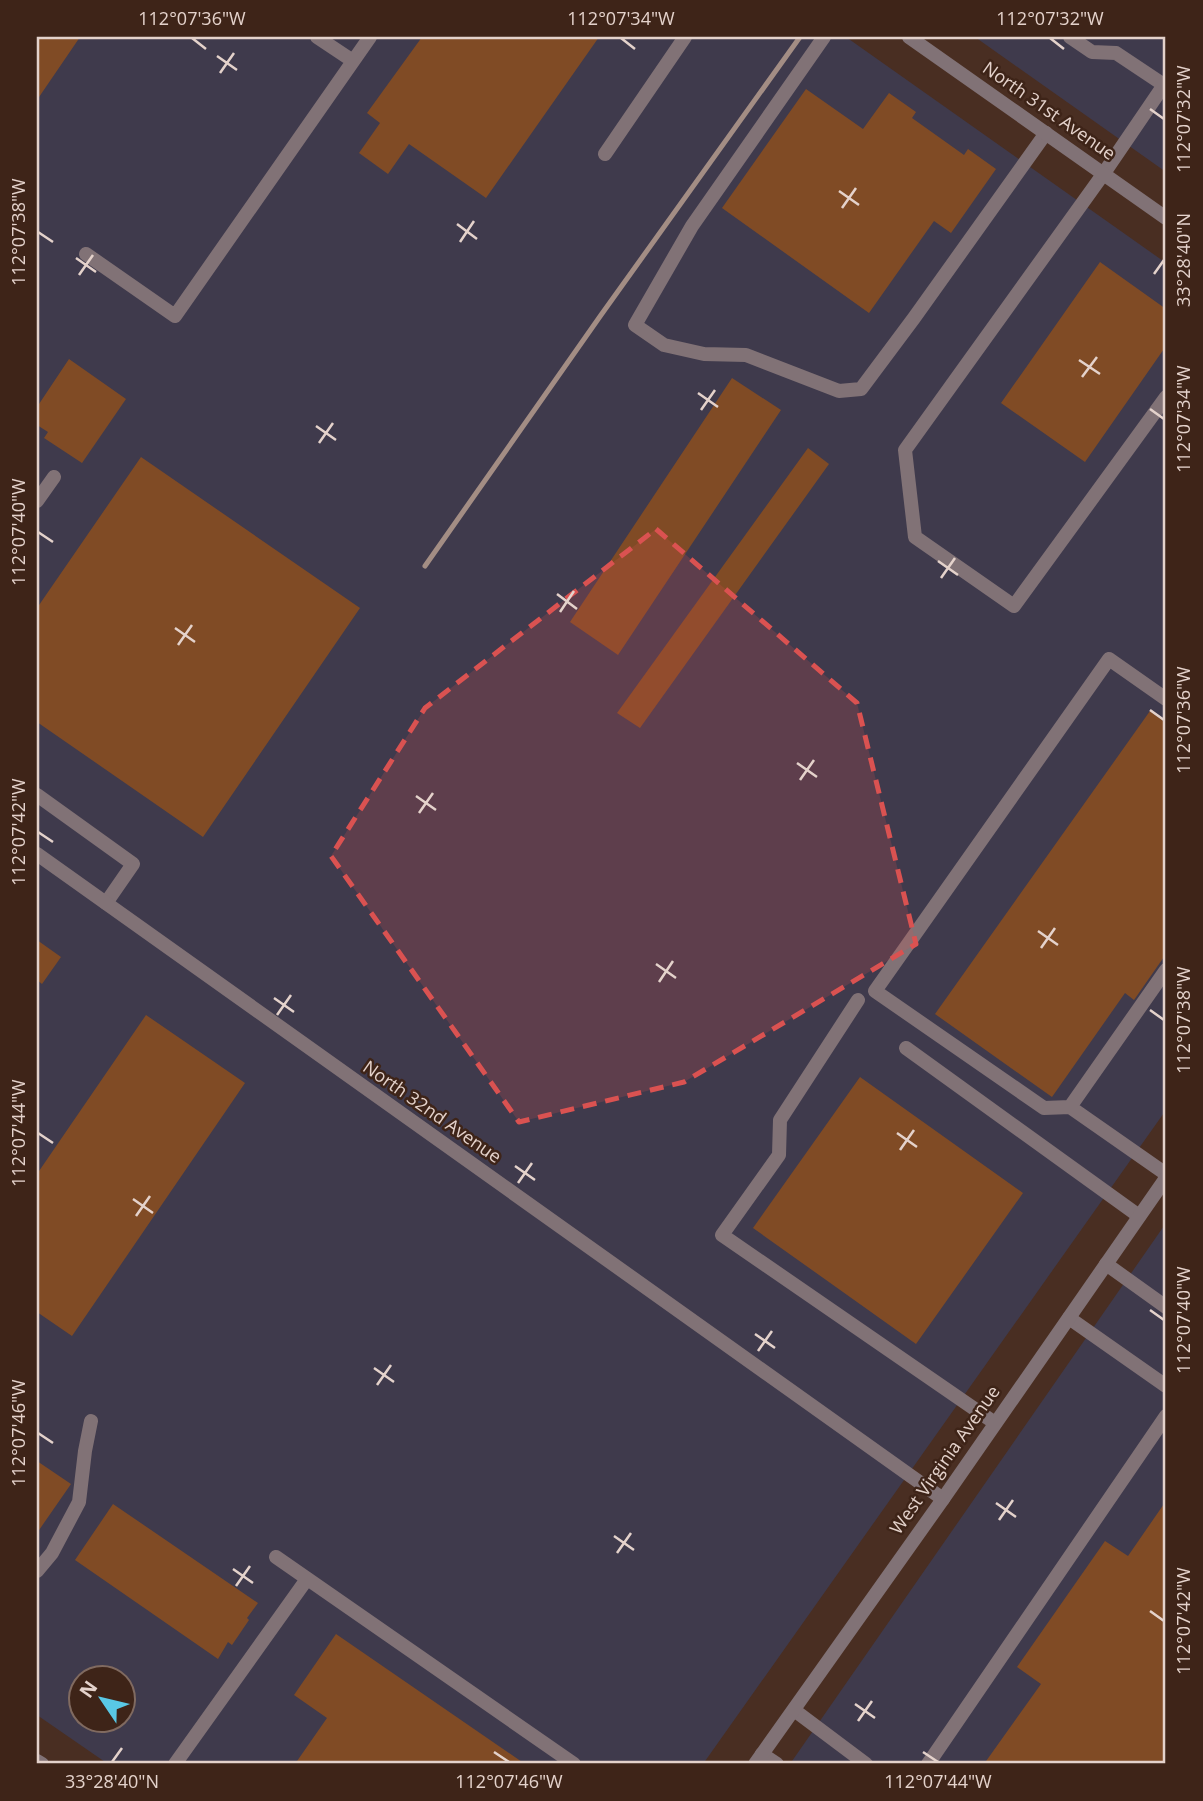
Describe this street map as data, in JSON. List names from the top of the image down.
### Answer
{
  "streets": {
    "street": ["North 31st Avenue", "North 32nd Avenue", "West Virginia Avenue"]
  },
  "crossings": [
    ["North 32nd Avenue", "West Virginia Avenue"]
  ],
  "north": "top left",
  "coordinates": [
    "112°07'36\"W",
    "112°07'34\"W",
    "112°07'32\"W",
    "112°07'38\"W",
    "33°28'40\"N",
    "112°07'40\"W",
    "112°07'42\"W",
    "112°07'44\"W",
    "112°07'46\"W"
  ]
}
